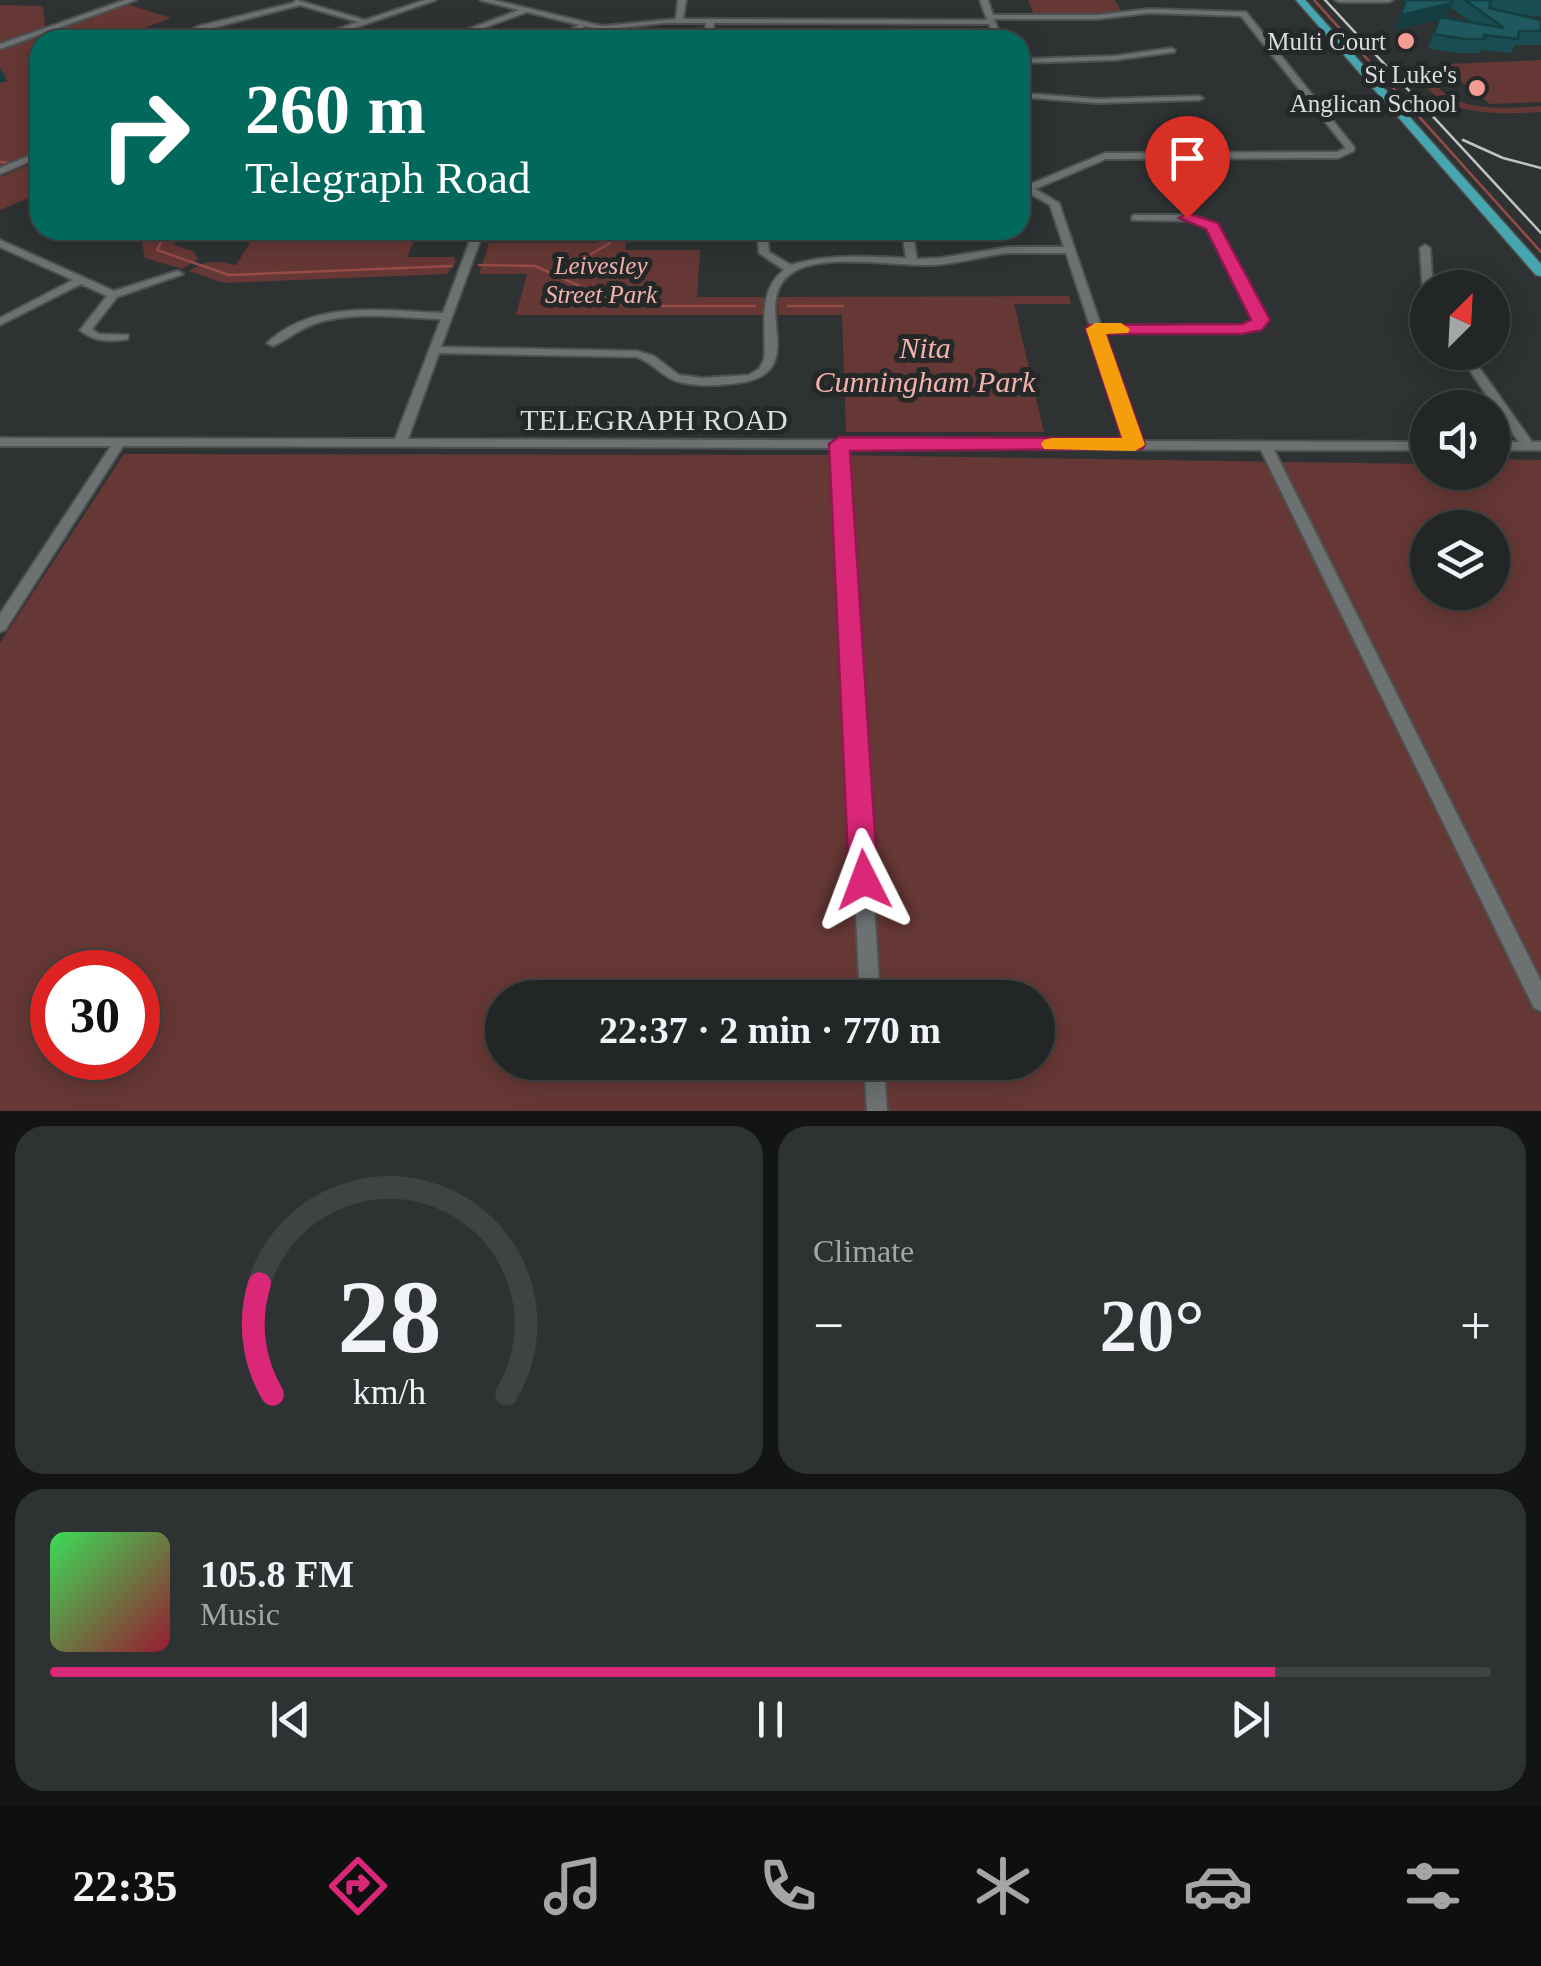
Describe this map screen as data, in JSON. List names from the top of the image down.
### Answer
{
  "streets": {
    "street": ["TELEGRAPH ROAD"]
  },
  "parks": ["Leivesley Street Park", "Nita Cunningham Park"],
  "places": ["Multi Court", "St Luke's Anglican School"],
  "north": "top right",
  "page": {
    "turn": ["260 m", "Telegraph Road"],
    "limit": "30",
    "trip": "22:37 · 2 min · 770 m",
    "tile": "Climate",
    "heat": ["−", "20°", "+"],
    "song": ["105.8 FM", "Music"],
    "tabs": "22:35",
    "gauge": ["28", "km/h"]
  }
}
